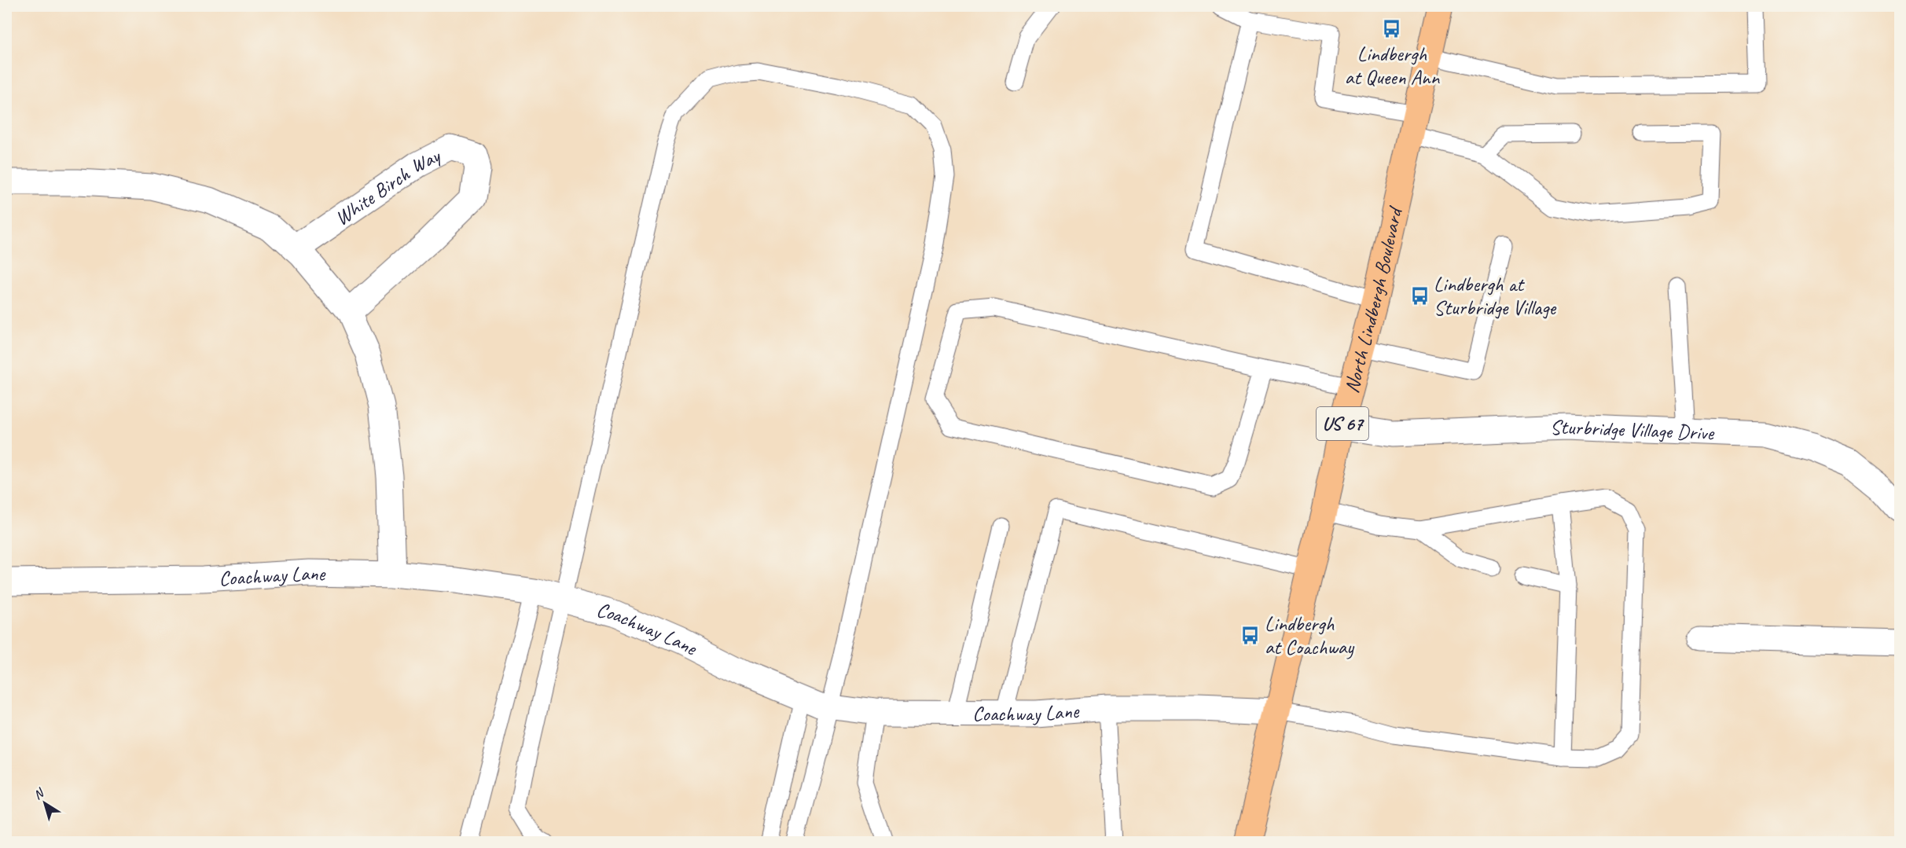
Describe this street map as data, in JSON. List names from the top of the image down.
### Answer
{
  "streets": {
    "main road": ["North Lindbergh Boulevard", "US 67"],
    "street": ["White Birch Way", "Sturbridge Village Drive", "Coachway Lane"]
  },
  "crossings": [
    ["North Lindbergh Boulevard", "Sturbridge Village Drive"],
    ["North Lindbergh Boulevard", "Coachway Lane"]
  ],
  "places": {
    "bus stop": ["Lindbergh at Queen Ann", "Lindbergh at Sturbridge Village", "Lindbergh at Coachway"]
  },
  "north": "top left"
}
